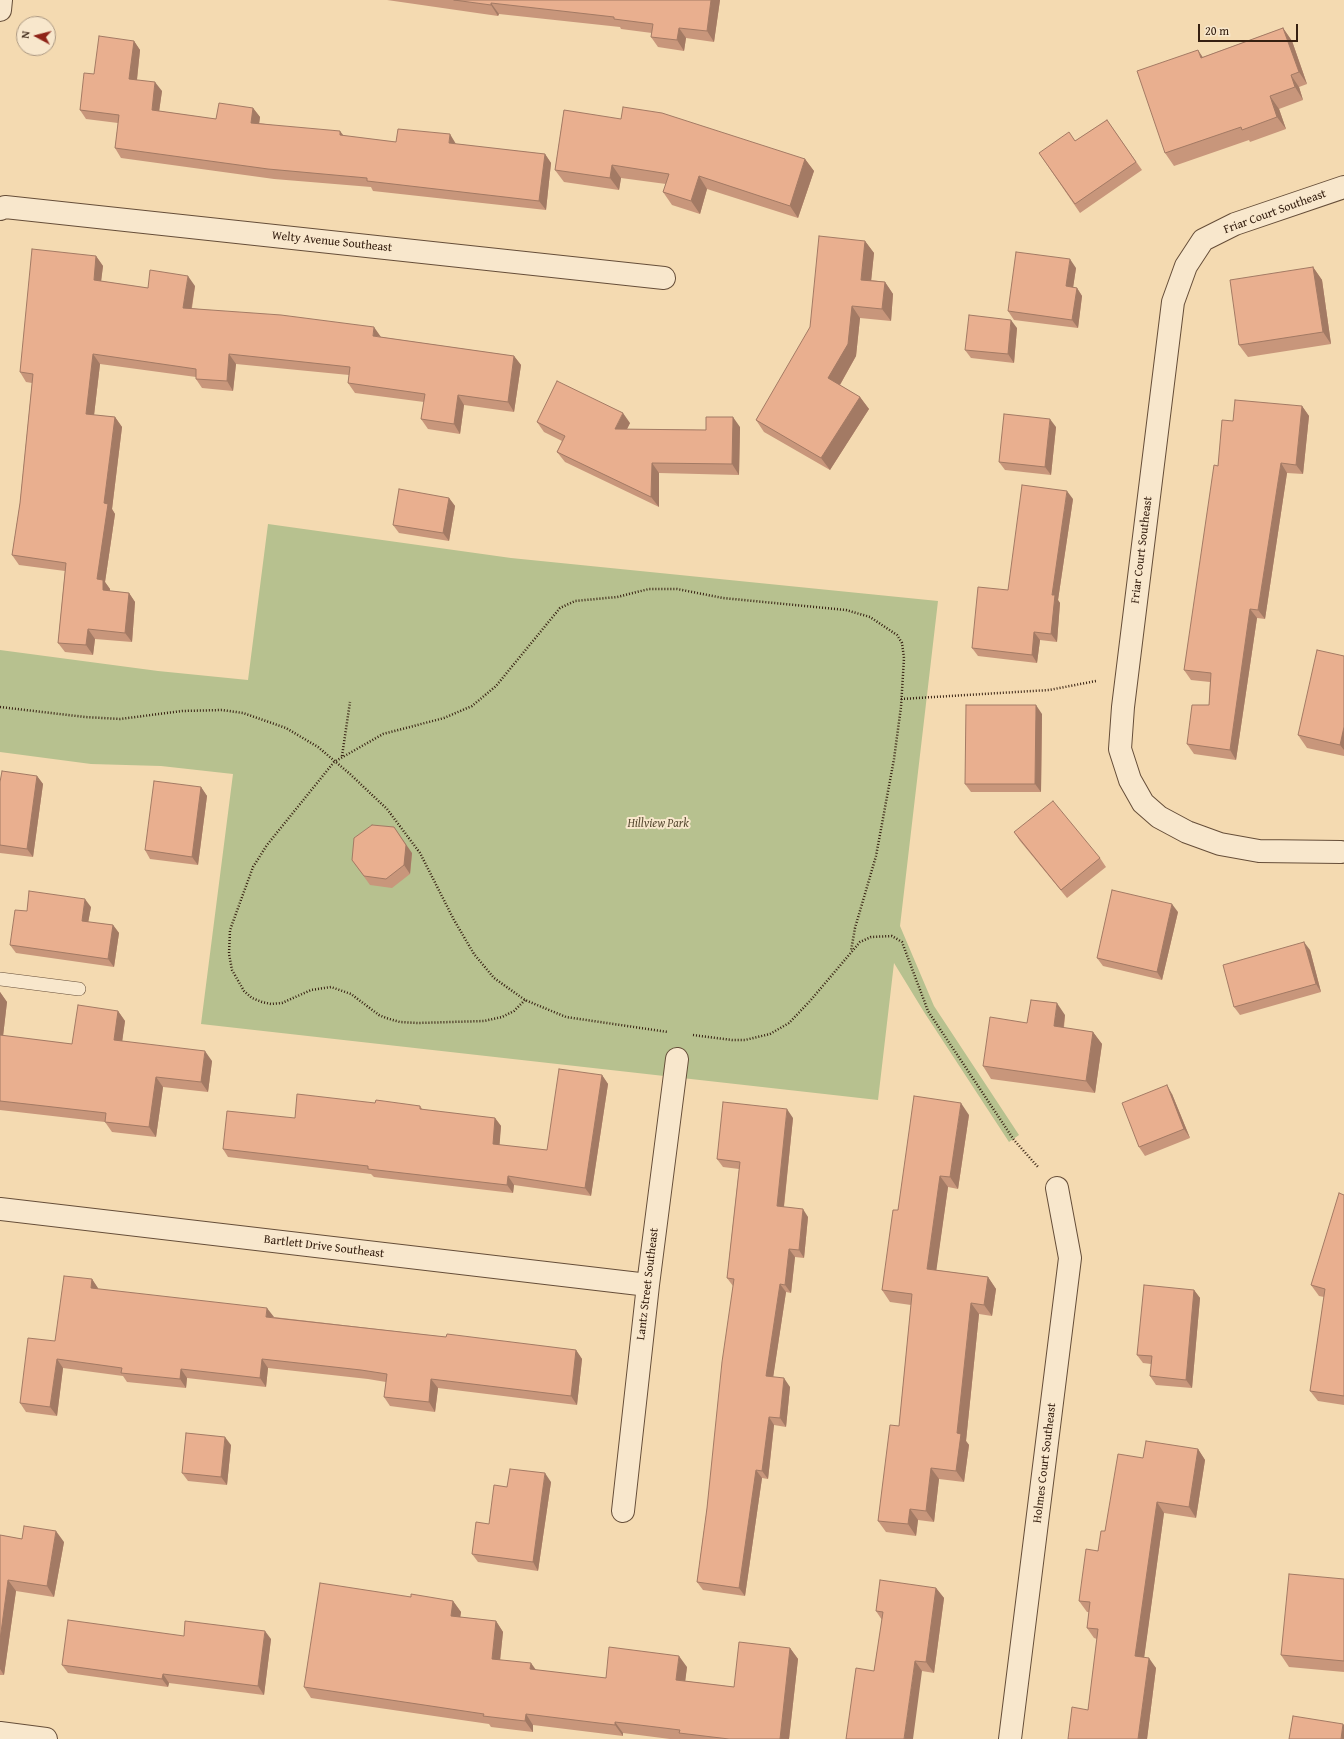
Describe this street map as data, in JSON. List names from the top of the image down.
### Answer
{
  "streets": {
    "street": [
      "Friar Court Southeast",
      "Welty Avenue Southeast",
      "Bartlett Drive Southeast",
      "Lantz Street Southeast",
      "Holmes Court Southeast"
    ]
  },
  "crossings": [
    ["Bartlett Drive Southeast", "Lantz Street Southeast"]
  ],
  "parks": ["Hillview Park"],
  "scale_bar": "20 m",
  "north": "left"
}
